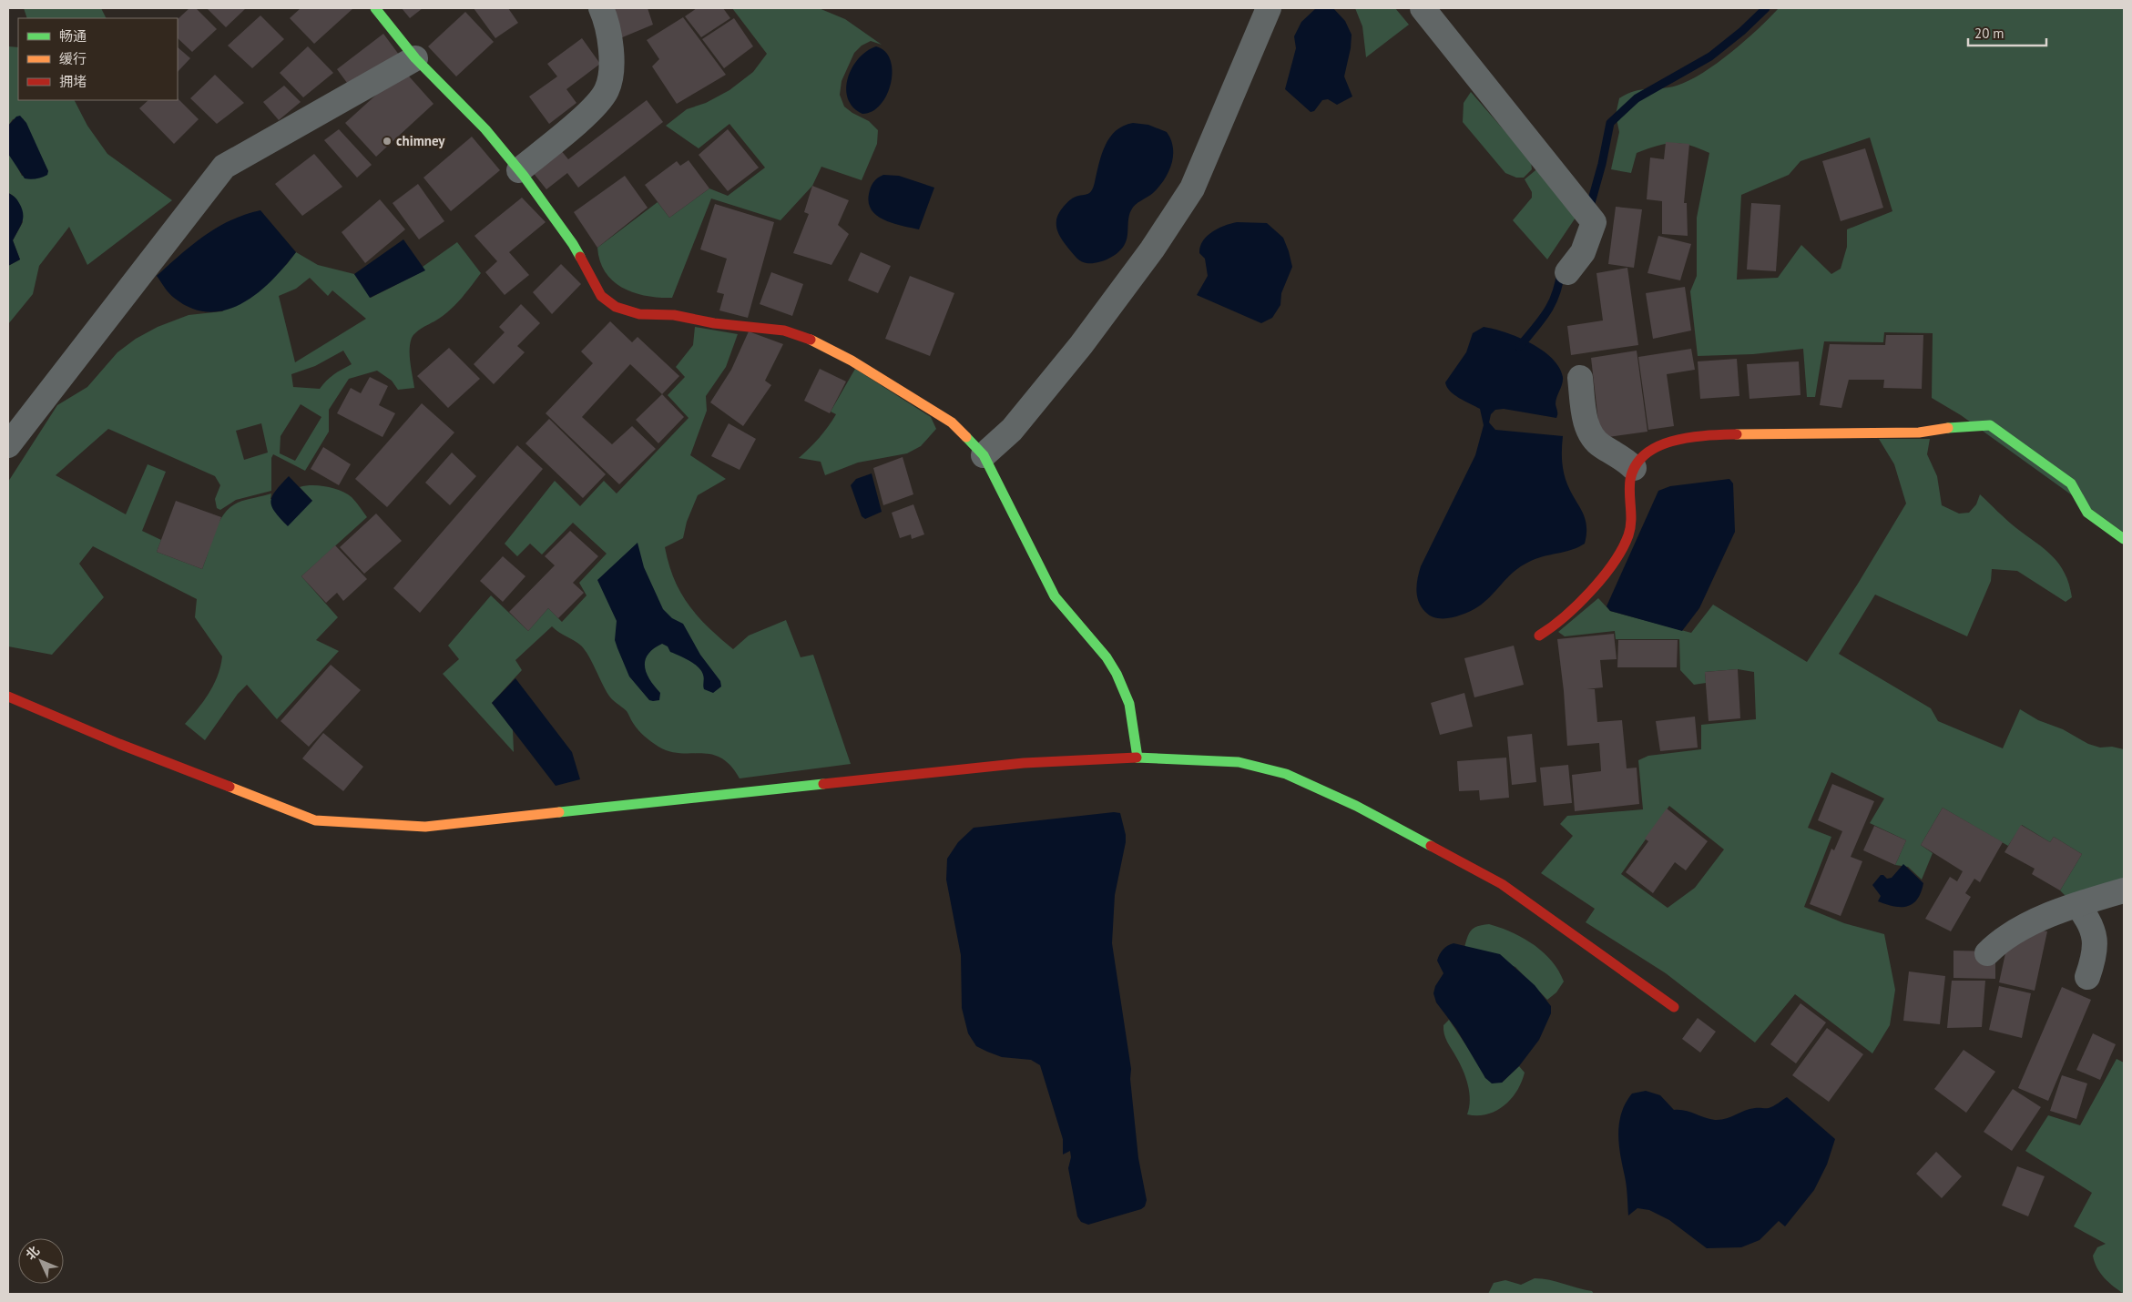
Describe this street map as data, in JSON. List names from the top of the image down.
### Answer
{
  "places": ["chimney"],
  "legend": ["畅通", "缓行", "拥堵"],
  "scale_bar": "20 m",
  "north": "top left"
}
